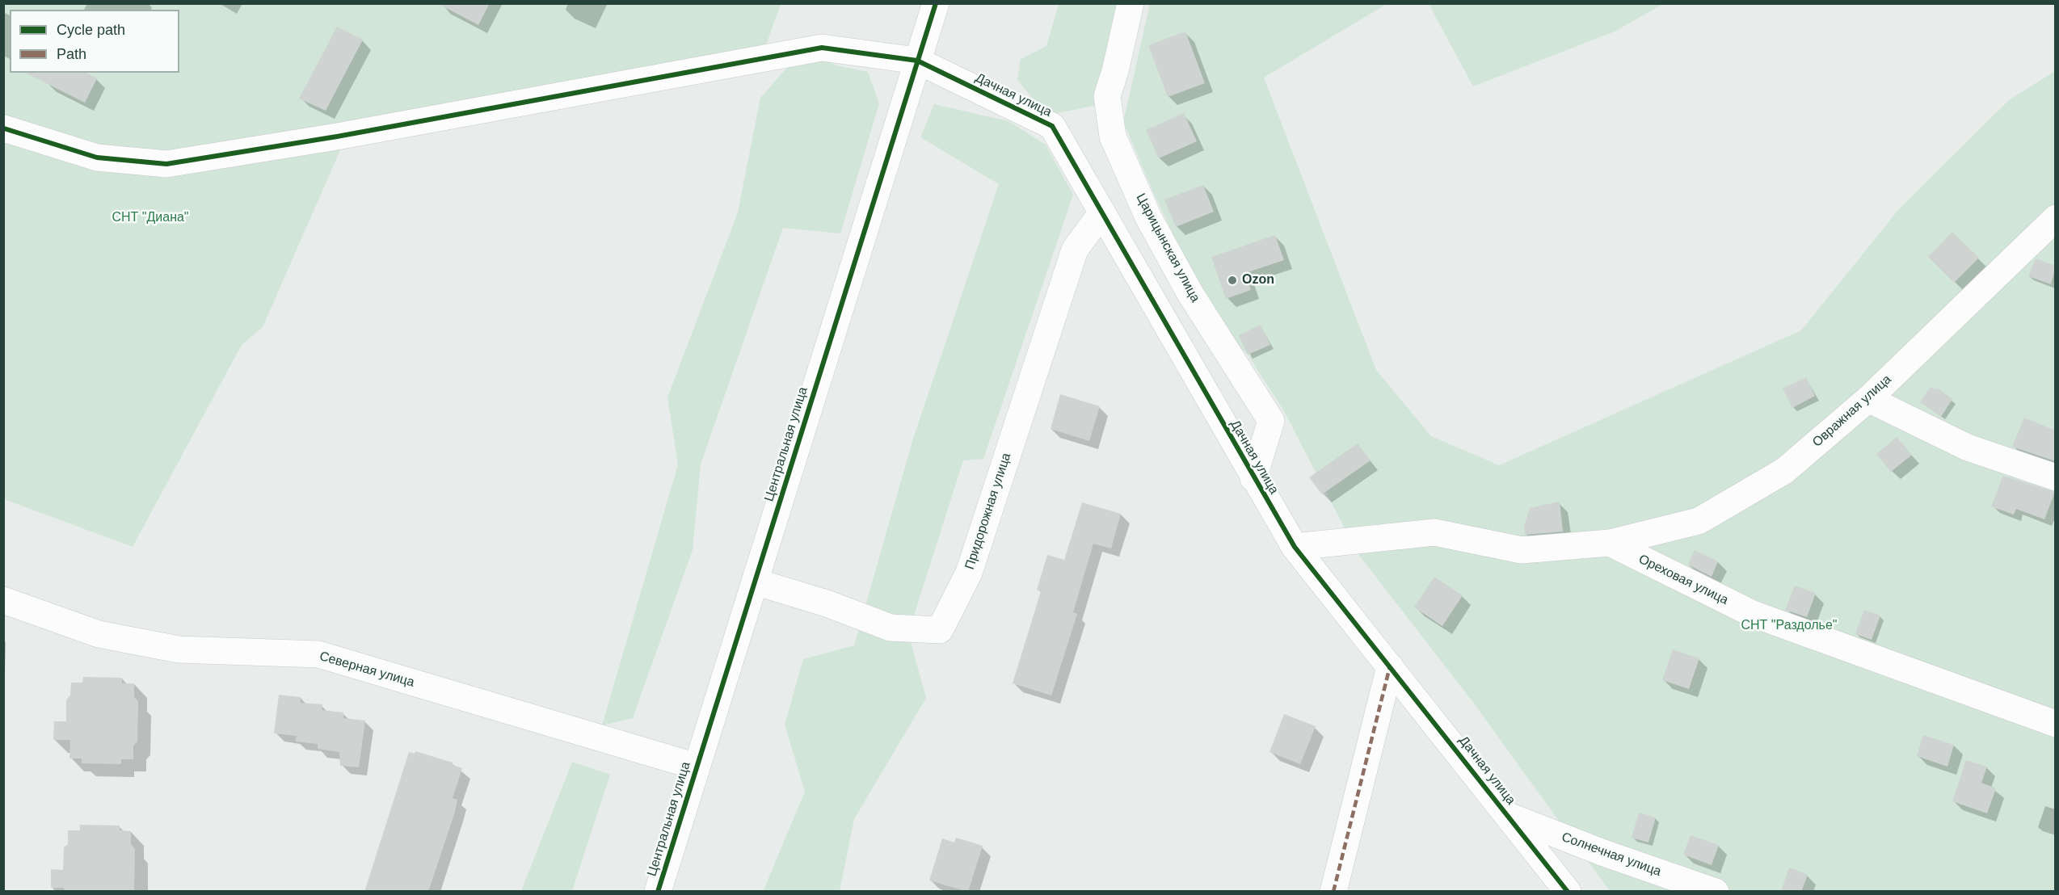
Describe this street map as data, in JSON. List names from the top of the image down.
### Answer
{
  "streets": {
    "street": [
      "Дачная улица",
      "Царицынская улица",
      "Овражная улица",
      "Центральная улица",
      "Придорожная улица",
      "Ореховая улица",
      "Северная улица",
      "Солнечная улица"
    ]
  },
  "crossings": [
    ["Дачная улица", "Царицынская улица"],
    ["Дачная улица", "Центральная улица"],
    ["Дачная улица", "Придорожная улица"],
    ["Дачная улица", "Солнечная улица"],
    ["Овражная улица", "Ореховая улица"],
    ["Центральная улица", "Придорожная улица"],
    ["Центральная улица", "Северная улица"]
  ],
  "parks": ["СНТ \"Диана\"", "СНТ \"Раздолье\""],
  "places": ["Ozon"],
  "legend": ["Cycle path", "Path"]
}
